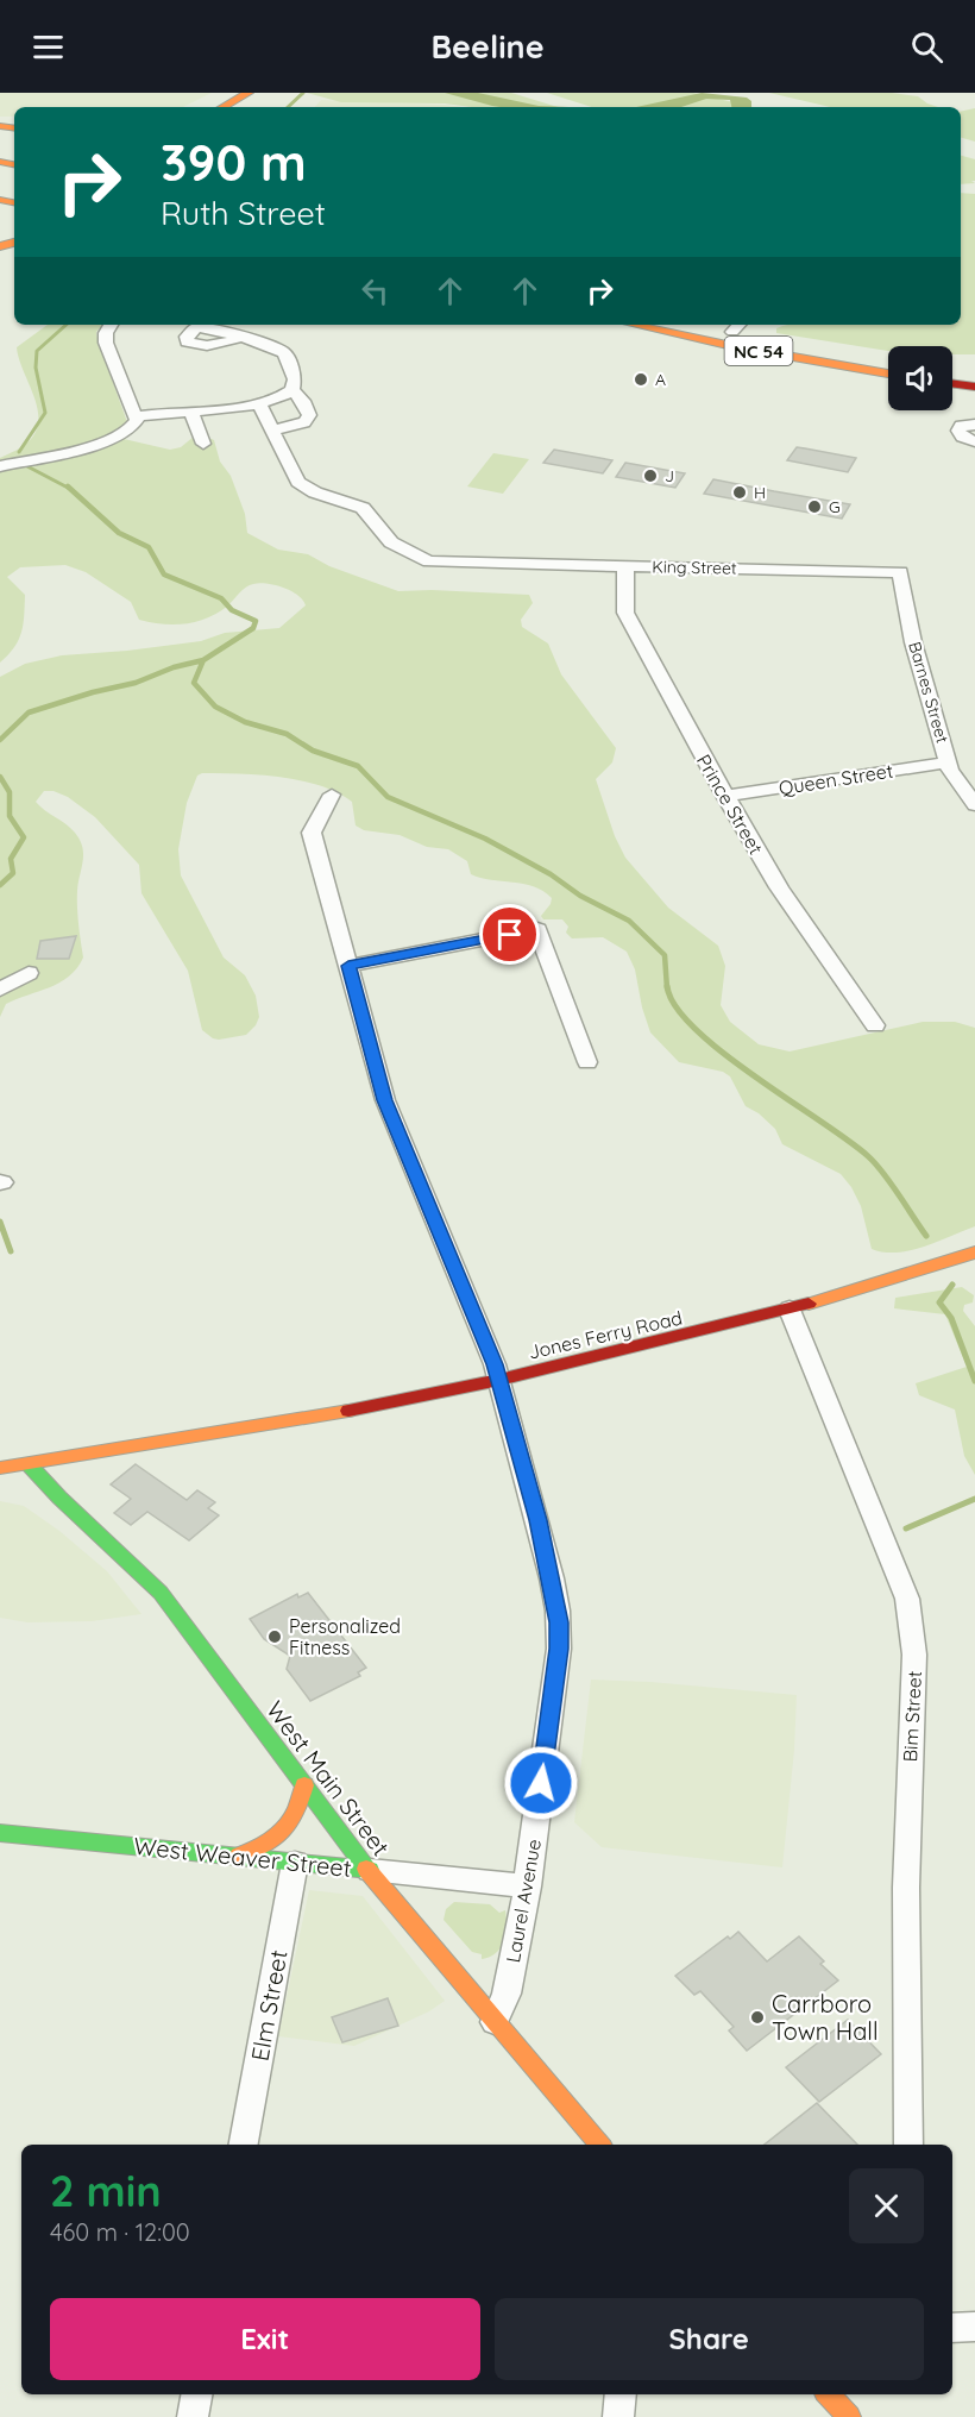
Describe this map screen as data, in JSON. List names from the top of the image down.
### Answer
{
  "streets": {
    "main road": [
      "NC 54",
      "Jones Ferry Road",
      "West Main Street",
      "West Weaver Street"
    ],
    "street": [
      "King Street",
      "Barnes Street",
      "Queen Street",
      "Prince Street",
      "Bim Street",
      "Laurel Avenue",
      "Elm Street"
    ]
  },
  "crossings": [
    ["King Street", "Barnes Street"],
    ["King Street", "Prince Street"],
    ["Barnes Street", "Queen Street"],
    ["Queen Street", "Prince Street"],
    ["Jones Ferry Road", "Bim Street"],
    ["Jones Ferry Road", "West Main Street"],
    ["Jones Ferry Road", "Laurel Avenue"],
    ["West Main Street", "West Weaver Street"],
    ["West Main Street", "Laurel Avenue"],
    ["West Weaver Street", "Laurel Avenue"],
    ["West Weaver Street", "Elm Street"]
  ],
  "places": [
    "A",
    "J",
    "H",
    "G",
    "Personalized Fitness",
    "Carrboro Town Hall"
  ],
  "page": {
    "header": "Beeline",
    "turn": ["390 m", "Ruth Street"],
    "heading": ["2 min", "460 m · 12:00"],
    "buttons": ["Exit", "Share"]
  }
}
